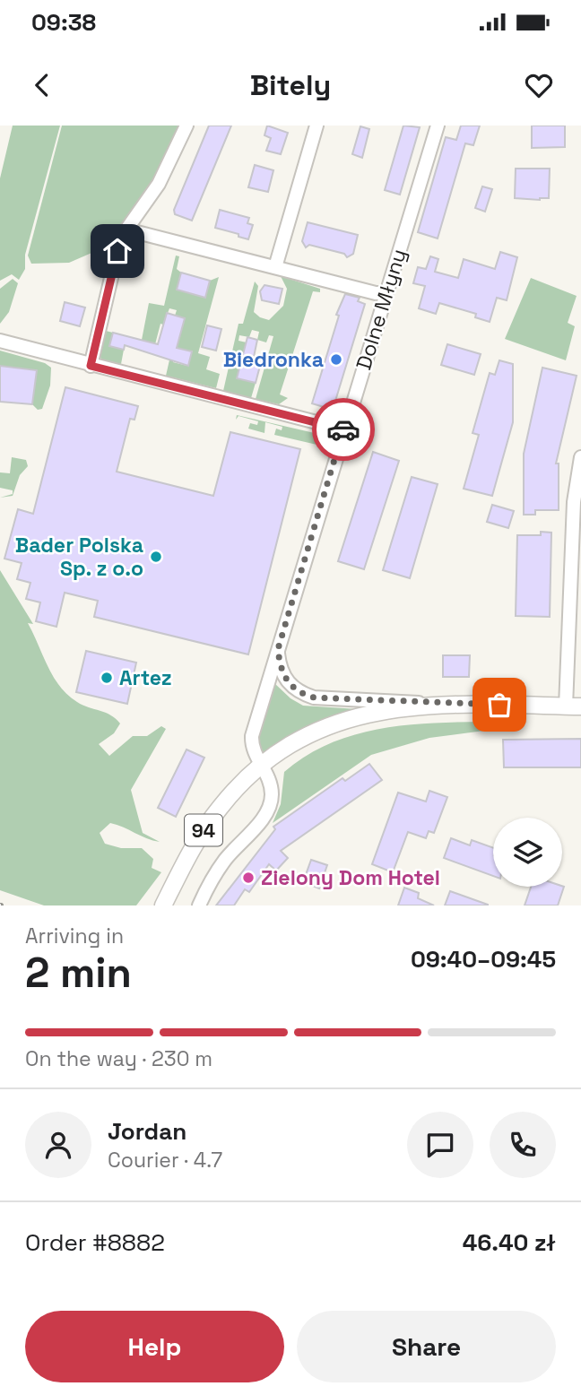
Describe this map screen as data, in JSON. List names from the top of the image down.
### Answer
{
  "streets": {
    "main road": ["94"],
    "street": ["Dolne Młyny"]
  },
  "crossings": [
    ["Dolne Młyny", "94"]
  ],
  "places": [
    "Biedronka",
    "Bader Polska Sp. z o.o",
    "Artez",
    "Zielony Dom Hotel"
  ],
  "page": {
    "status": "09:38",
    "header": "Bitely",
    "heading": ["2 min", "Arriving in", "09:40–09:45"],
    "panel": [
      "Jordan",
      "Courier · 4.7",
      "Order #8882",
      "46.40 zł"
    ],
    "bar": "On the way · 230 m",
    "buttons": ["Help", "Share"]
  }
}
